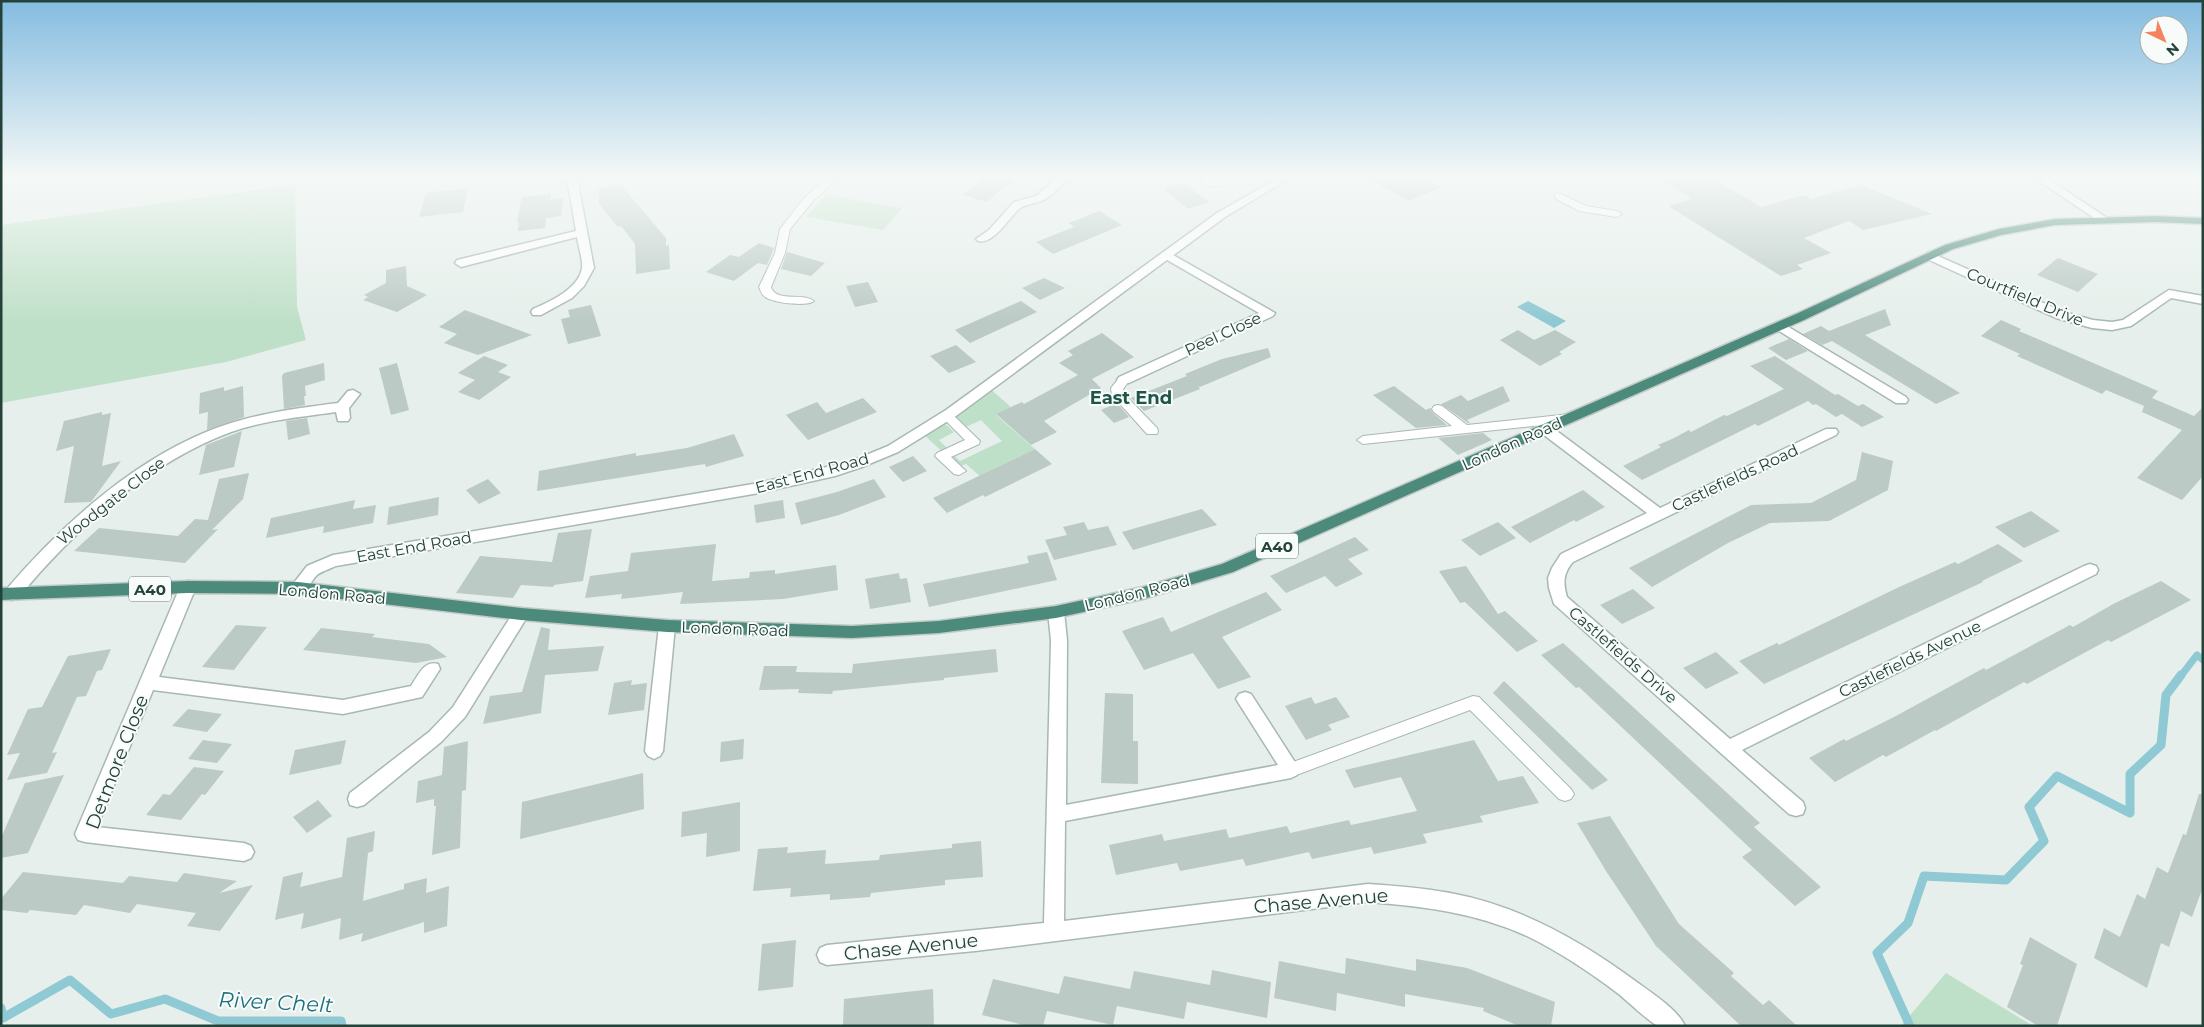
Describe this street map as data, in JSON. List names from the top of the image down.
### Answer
{
  "streets": {
    "highway": ["London Road", "A40"],
    "street": [
      "Courtfield Drive",
      "Peel Close",
      "East End Road",
      "Castlefields Road",
      "Woodgate Close",
      "Castlefields Drive",
      "Castlefields Avenue",
      "Detmore Close",
      "Chase Avenue"
    ]
  },
  "crossings": [
    ["Courtfield Drive", "London Road"],
    ["Peel Close", "East End Road"],
    ["London Road", "East End Road"],
    ["London Road", "Castlefields Road"],
    ["London Road", "Woodgate Close"],
    ["London Road", "Detmore Close"],
    ["Castlefields Road", "Castlefields Drive"],
    ["Castlefields Drive", "Castlefields Avenue"]
  ],
  "districts": ["East End"],
  "water": ["River Chelt"],
  "north": "bottom right"
}
